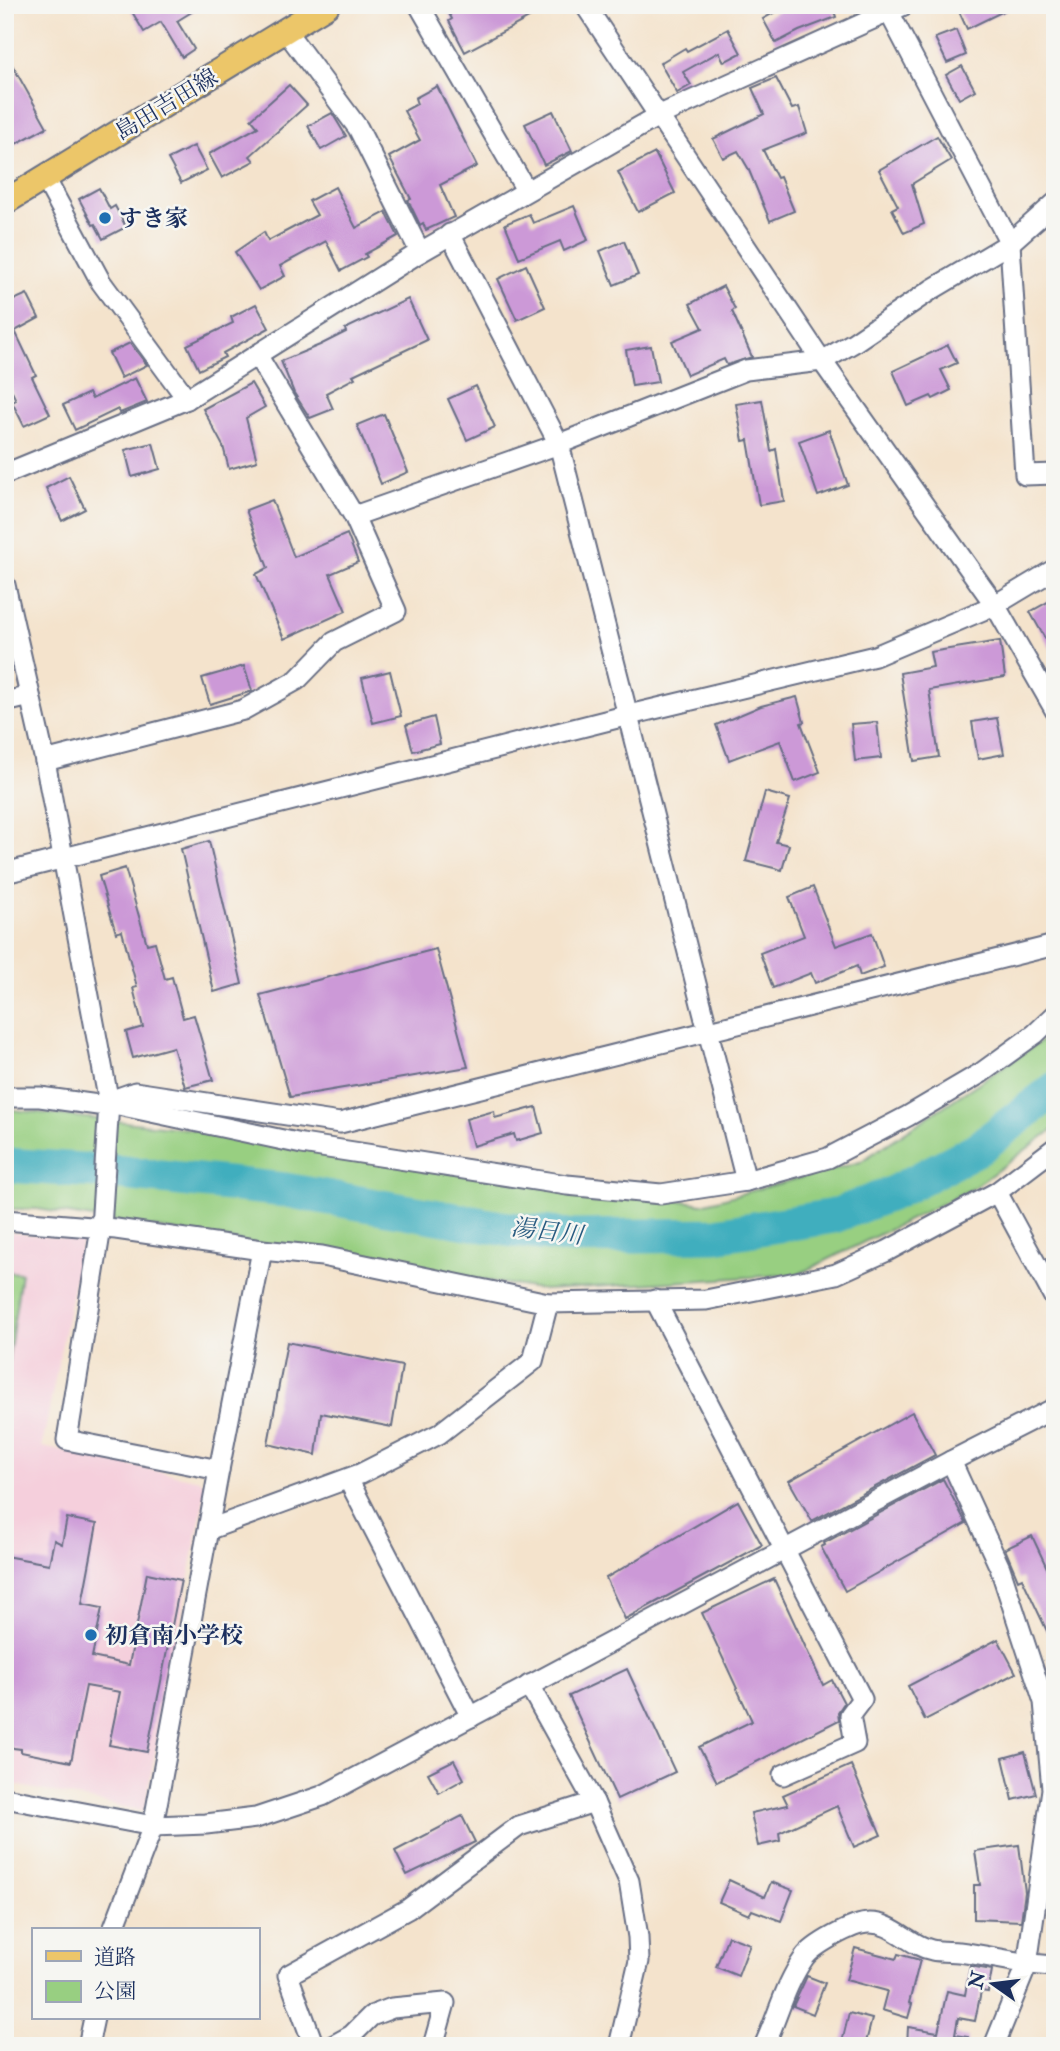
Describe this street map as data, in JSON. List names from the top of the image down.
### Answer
{
  "streets": {
    "main road": ["島田吉田線"]
  },
  "water": ["湯日川"],
  "places": ["すき家", "初倉南小学校"],
  "legend": ["道路", "公園"],
  "north": "left"
}
